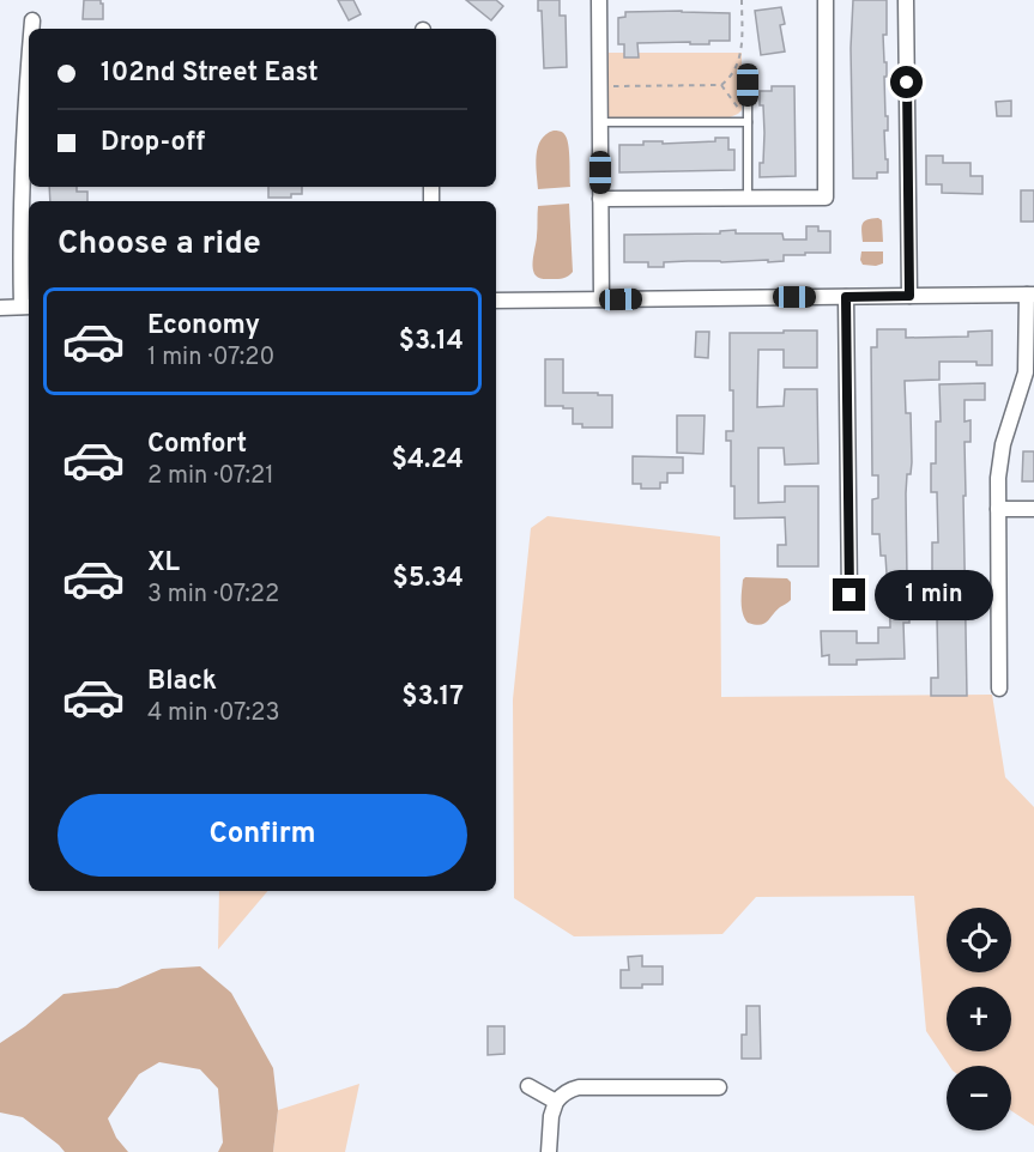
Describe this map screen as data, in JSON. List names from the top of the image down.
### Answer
{
  "page": {
    "banner": ["102nd Street East", "Drop-off"],
    "heading": "Choose a ride",
    "list": [
      {
        "name": "Economy",
        "note": "1 min · 07:20",
        "value": "$3.14"
      },
      {
        "name": "Comfort",
        "note": "2 min · 07:21",
        "value": "$4.24"
      },
      {
        "name": "XL",
        "note": "3 min · 07:22",
        "value": "$5.34"
      },
      {
        "name": "Black",
        "note": "4 min · 07:23",
        "value": "$3.17"
      }
    ],
    "bubble": "1 min",
    "buttons": "Confirm",
    "map_buttons": ["+", "−"]
  }
}
